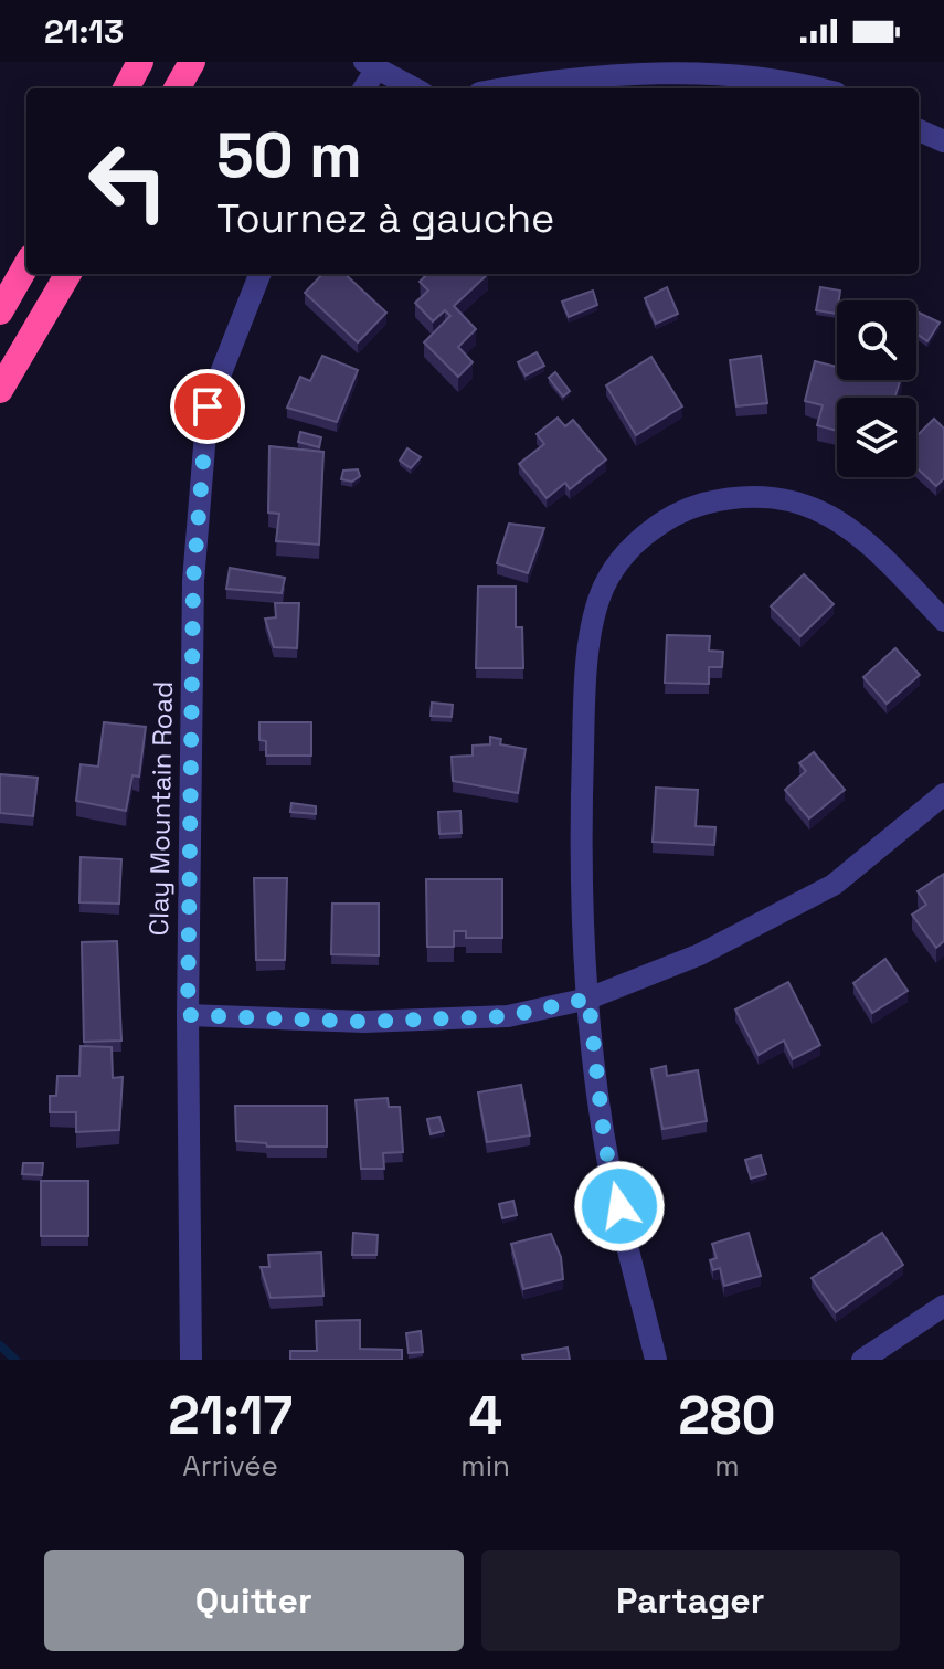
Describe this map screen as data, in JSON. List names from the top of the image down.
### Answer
{
  "streets": {
    "street": ["Clay Mountain Road"]
  },
  "page": {
    "status": "21:13",
    "turn": ["50 m", "Tournez à gauche"],
    "eta": [
      "21:17",
      "Arrivée",
      "4",
      "min",
      "280",
      "m"
    ],
    "buttons": ["Quitter", "Partager"]
  }
}
